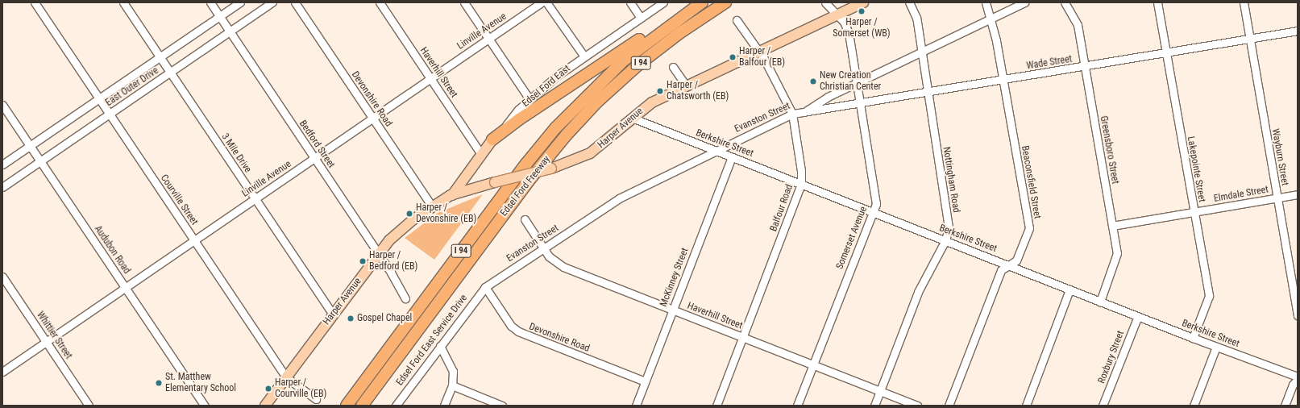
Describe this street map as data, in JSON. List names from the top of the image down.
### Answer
{
  "streets": {
    "highway": ["I 94", "Edsel Ford Freeway"],
    "main road": ["Edsel Ford East", "Harper Avenue"],
    "street": [
      "Linville Avenue",
      "Wade Street",
      "Haverhill Street",
      "East Outer Drive",
      "Devonshire Road",
      "Evanston Street",
      "Berkshire Street",
      "Bedford Street",
      "Greensboro Street",
      "3 Mile Drive",
      "Wayburn Street",
      "Lakepointe Street",
      "Nottingham Road",
      "Beaconsfield Street",
      "Elmdale Street",
      "Courville Street",
      "Balfour Road",
      "Somerset Avenue",
      "Audubon Road",
      "McKinney Street",
      "Whittier Street",
      "Edsel Ford East Service Drive",
      "Roxbury Street"
    ]
  },
  "crossings": [
    ["Linville Avenue", "Haverhill Street"],
    ["Linville Avenue", "Devonshire Road"],
    ["Linville Avenue", "Bedford Street"],
    ["Linville Avenue", "3 Mile Drive"],
    ["Linville Avenue", "Courville Street"],
    ["Linville Avenue", "Audubon Road"],
    ["Linville Avenue", "Whittier Street"],
    ["Wade Street", "Evanston Street"],
    ["Wade Street", "Greensboro Street"],
    ["Wade Street", "Wayburn Street"],
    ["Wade Street", "Lakepointe Street"],
    ["Wade Street", "Nottingham Road"],
    ["Wade Street", "Beaconsfield Street"],
    ["Wade Street", "Somerset Avenue"],
    ["Haverhill Street", "Edsel Ford East"],
    ["Haverhill Street", "Evanston Street"],
    ["Haverhill Street", "Nottingham Road"],
    ["Haverhill Street", "Balfour Road"],
    ["Haverhill Street", "Somerset Avenue"],
    ["Haverhill Street", "McKinney Street"],
    ["Edsel Ford East", "Harper Avenue"],
    ["East Outer Drive", "Bedford Street"],
    ["East Outer Drive", "3 Mile Drive"],
    ["East Outer Drive", "Courville Street"],
    ["East Outer Drive", "Audubon Road"],
    ["Devonshire Road", "Evanston Street"],
    ["Devonshire Road", "Harper Avenue"],
    ["Devonshire Road", "McKinney Street"],
    ["Devonshire Road", "Edsel Ford East Service Drive"],
    ["Evanston Street", "Berkshire Street"],
    ["Evanston Street", "Nottingham Road"],
    ["Evanston Street", "Beaconsfield Street"],
    ["Evanston Street", "Balfour Road"],
    ["Evanston Street", "Somerset Avenue"],
    ["Evanston Street", "Edsel Ford East Service Drive"],
    ["Harper Avenue", "Berkshire Street"],
    ["Harper Avenue", "Bedford Street"],
    ["Harper Avenue", "3 Mile Drive"],
    ["Harper Avenue", "Courville Street"],
    ["Harper Avenue", "Balfour Road"],
    ["Harper Avenue", "Somerset Avenue"],
    ["Berkshire Street", "Greensboro Street"],
    ["Berkshire Street", "Lakepointe Street"],
    ["Berkshire Street", "Nottingham Road"],
    ["Berkshire Street", "Beaconsfield Street"],
    ["Berkshire Street", "Balfour Road"],
    ["Berkshire Street", "Somerset Avenue"],
    ["Berkshire Street", "McKinney Street"],
    ["Berkshire Street", "Roxbury Street"],
    ["Greensboro Street", "Elmdale Street"],
    ["Wayburn Street", "Elmdale Street"],
    ["Lakepointe Street", "Elmdale Street"]
  ],
  "places": [
    "Harper / Somerset (WB)",
    "Harper / Balfour (EB)",
    "New Creation Christian Center",
    "Harper / Chatsworth (EB)",
    "Harper / Devonshire (EB)",
    "Harper / Bedford (EB)",
    "Gospel Chapel",
    "St. Matthew Elementary School",
    "Harper / Courville (EB)"
  ]
}
